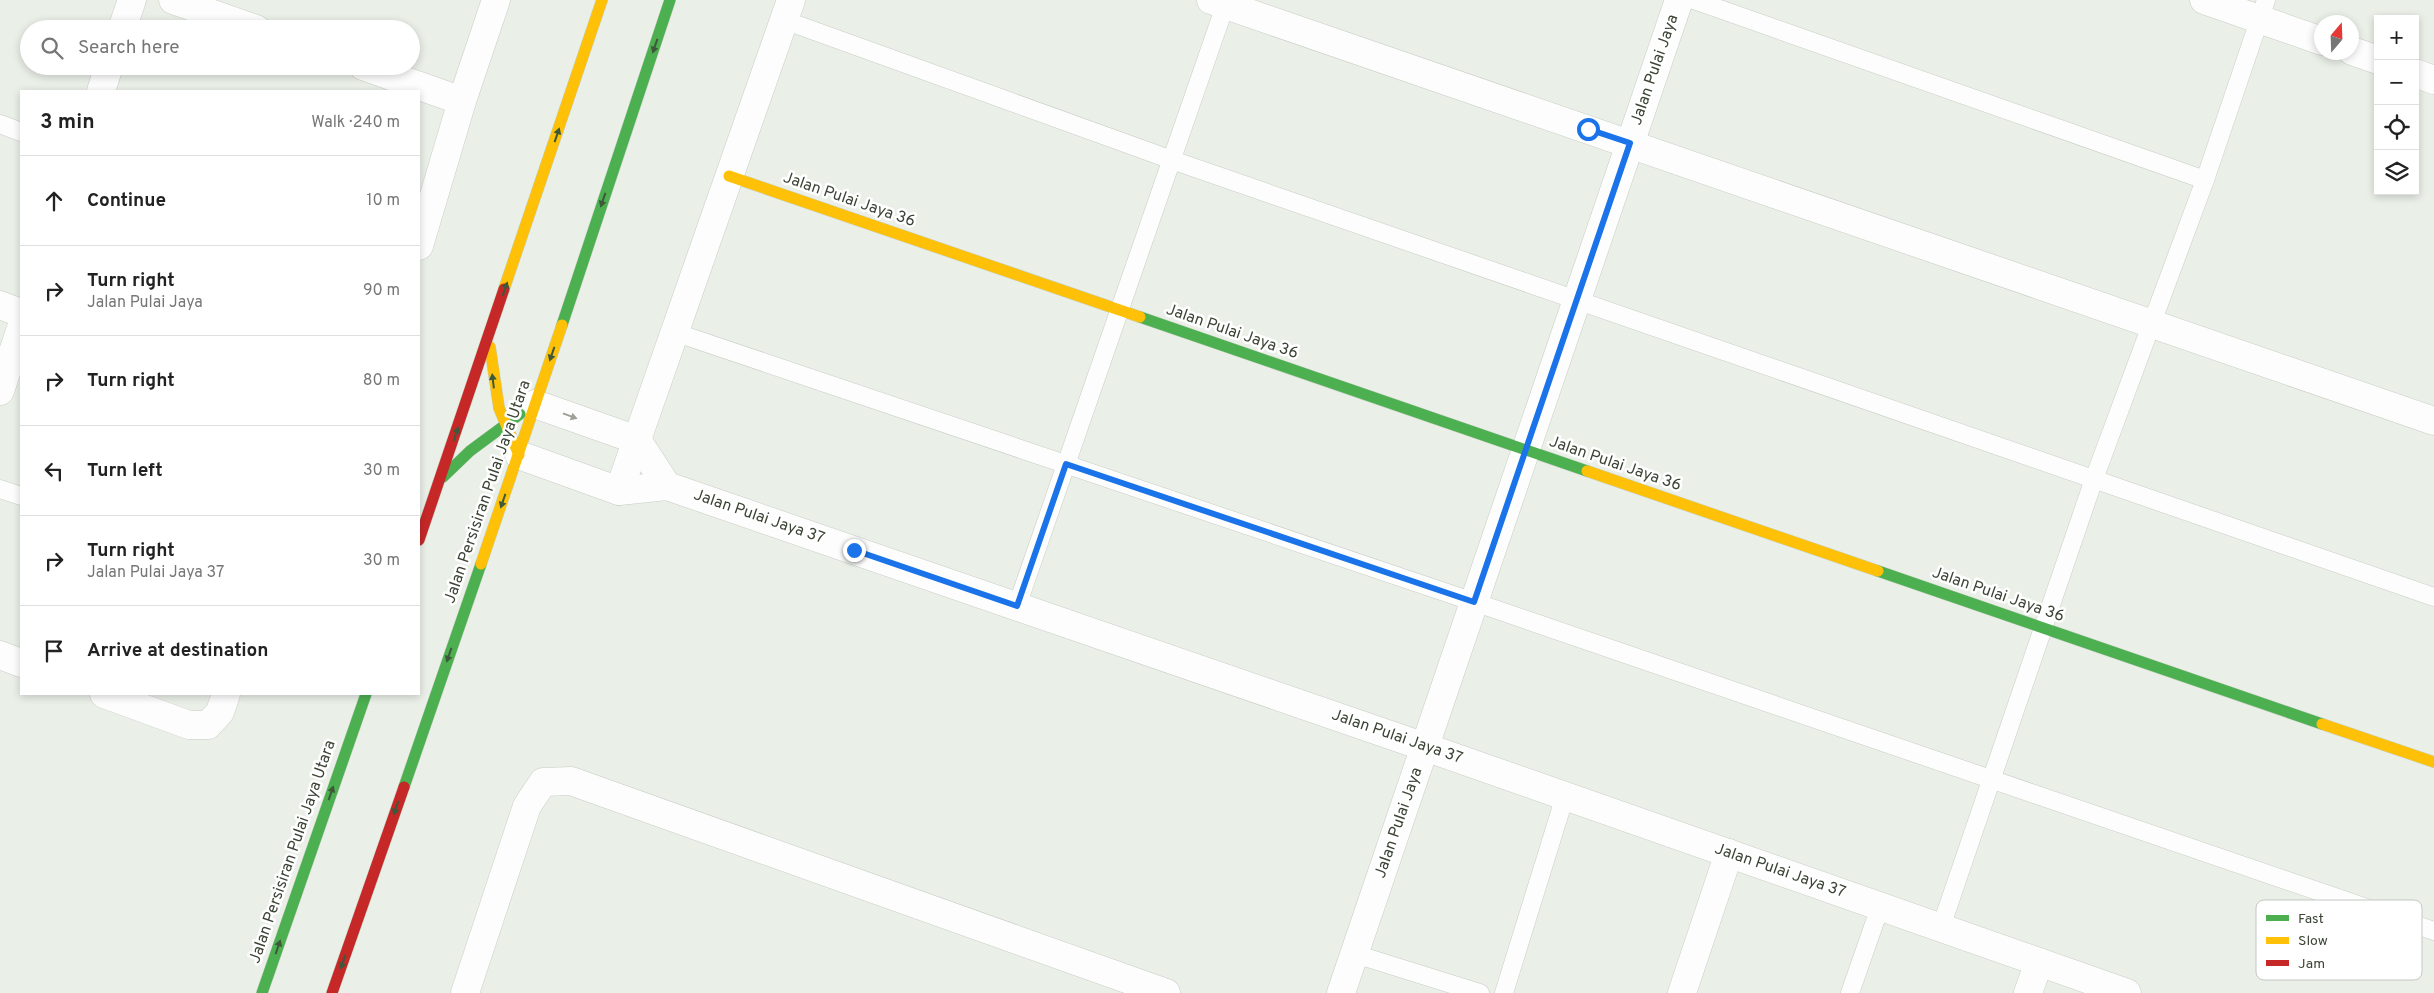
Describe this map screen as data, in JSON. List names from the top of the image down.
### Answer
{
  "streets": {
    "street": [
      "Jalan Pulai Jaya",
      "Jalan Pulai Jaya 36",
      "Jalan Persisiran Pulai Jaya Utara",
      "Jalan Pulai Jaya 37"
    ]
  },
  "crossings": [
    ["Jalan Pulai Jaya", "Jalan Pulai Jaya 36"],
    ["Jalan Pulai Jaya", "Jalan Pulai Jaya 37"]
  ],
  "legend": ["Fast", "Slow", "Jam"],
  "north": "top",
  "page": {
    "map_buttons": ["+", "−"],
    "search": "Search here",
    "heading": ["3 min", "Walk · 240 m"],
    "list": [
      ["Continue", "10 m"],
      ["Turn right", "Jalan Pulai Jaya", "90 m"],
      ["Turn right", "80 m"],
      ["Turn left", "30 m"],
      ["Turn right", "Jalan Pulai Jaya 37", "30 m"],
      "Arrive at destination"
    ]
  }
}
